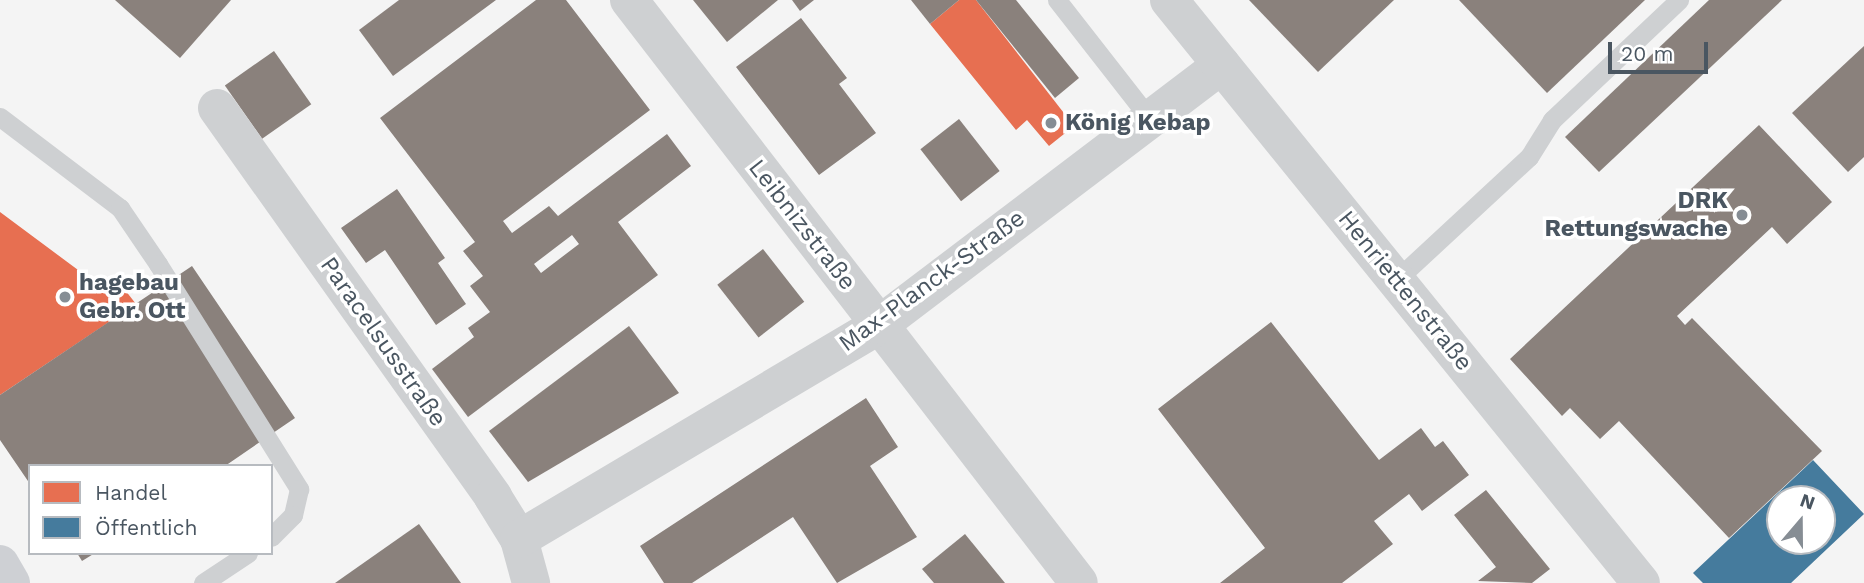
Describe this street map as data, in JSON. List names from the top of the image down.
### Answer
{
  "streets": {
    "street": [
      "Leibnizstraße",
      "Max-Planck-Straße",
      "Henriettenstraße",
      "Paracelsusstraße"
    ]
  },
  "crossings": [
    ["Leibnizstraße", "Max-Planck-Straße"],
    ["Max-Planck-Straße", "Henriettenstraße"],
    ["Max-Planck-Straße", "Paracelsusstraße"]
  ],
  "places": ["König Kebap", "DRK Rettungswache", "hagebau Gebr. Ott"],
  "legend": ["Handel", "Öffentlich"],
  "scale_bar": "20 m",
  "north": "top"
}
